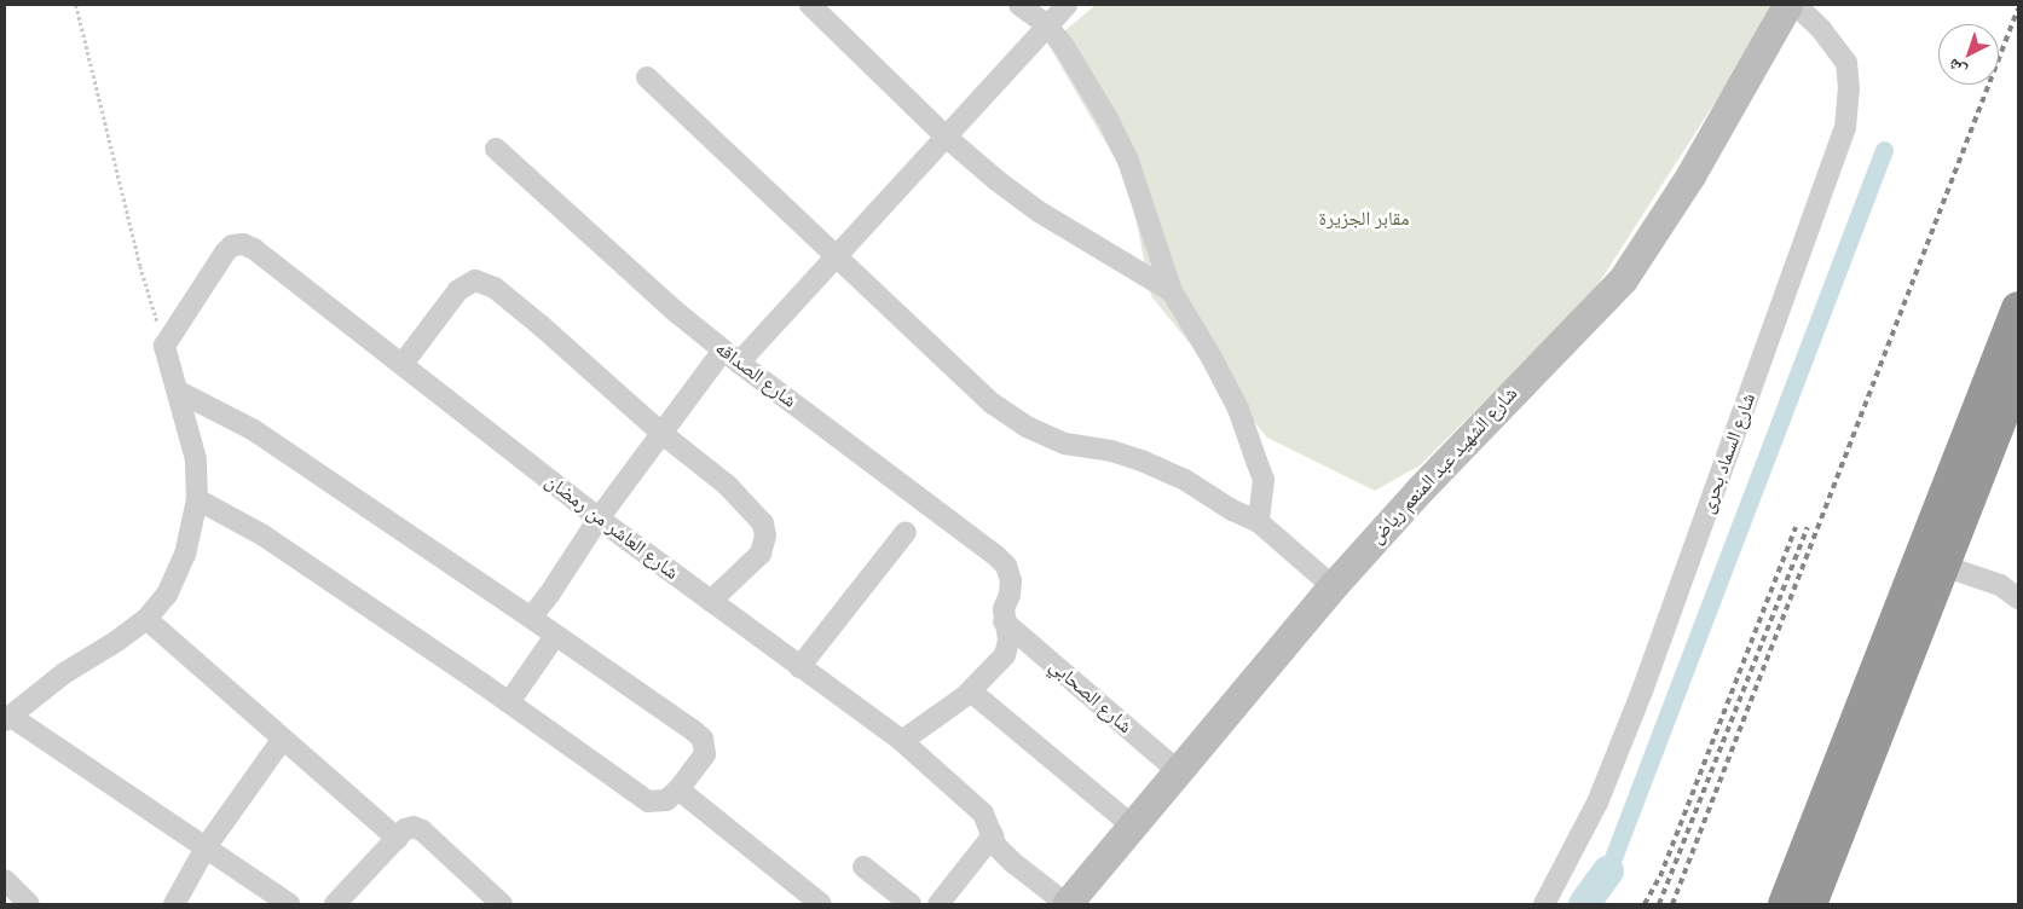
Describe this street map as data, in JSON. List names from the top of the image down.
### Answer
{
  "streets": {
    "street": [
      "شارع الصداقه",
      "شارع السماد بحرى",
      "شارع الشهيد عبد المنعم رياض",
      "شارع العاشر من رمضان",
      "شارع الصحابي"
    ]
  },
  "crossings": [
    ["شارع الصداقه", "شارع الصحابي"],
    ["شارع الشهيد عبد المنعم رياض", "شارع العاشر من رمضان"],
    ["شارع الشهيد عبد المنعم رياض", "شارع الصحابي"]
  ],
  "parks": ["مقابر الجزيرة"],
  "north": "bottom left"
}
